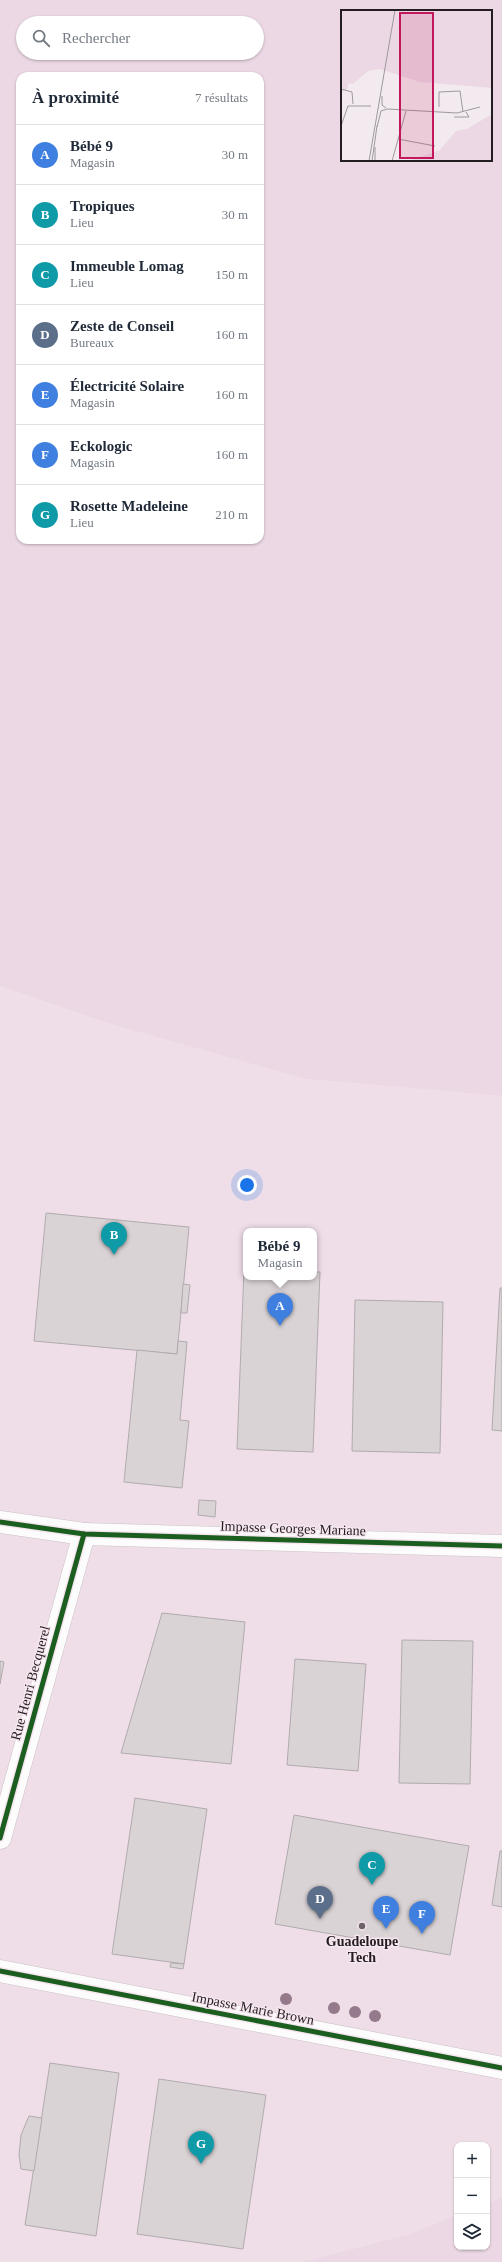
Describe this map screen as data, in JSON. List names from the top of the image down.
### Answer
{
  "streets": {
    "street": ["Impasse Georges Mariane", "Rue Henri Becquerel", "Impasse Marie Brown"]
  },
  "crossings": [
    ["Impasse Georges Mariane", "Rue Henri Becquerel"]
  ],
  "places": ["Guadeloupe Tech"],
  "page": {
    "search": "Rechercher",
    "heading": ["À proximité", "7 résultats"],
    "list": [
      {
        "mark": "A",
        "name": "Bébé 9",
        "note": "Magasin",
        "value": "30 m"
      },
      {
        "mark": "B",
        "name": "Tropiques",
        "note": "Lieu",
        "value": "30 m"
      },
      {
        "mark": "C",
        "name": "Immeuble Lomag",
        "note": "Lieu",
        "value": "150 m"
      },
      {
        "mark": "D",
        "name": "Zeste de Conseil",
        "note": "Bureaux",
        "value": "160 m"
      },
      {
        "mark": "E",
        "name": "Électricité Solaire",
        "note": "Magasin",
        "value": "160 m"
      },
      {
        "mark": "F",
        "name": "Eckologic",
        "note": "Magasin",
        "value": "160 m"
      },
      {
        "mark": "G",
        "name": "Rosette Madeleine",
        "note": "Lieu",
        "value": "210 m"
      }
    ],
    "pins": [
      "B",
      "A",
      "C",
      "D",
      "E",
      "F",
      "G"
    ],
    "popup": ["Bébé 9", "Magasin"],
    "map_buttons": ["+", "−"]
  }
}
